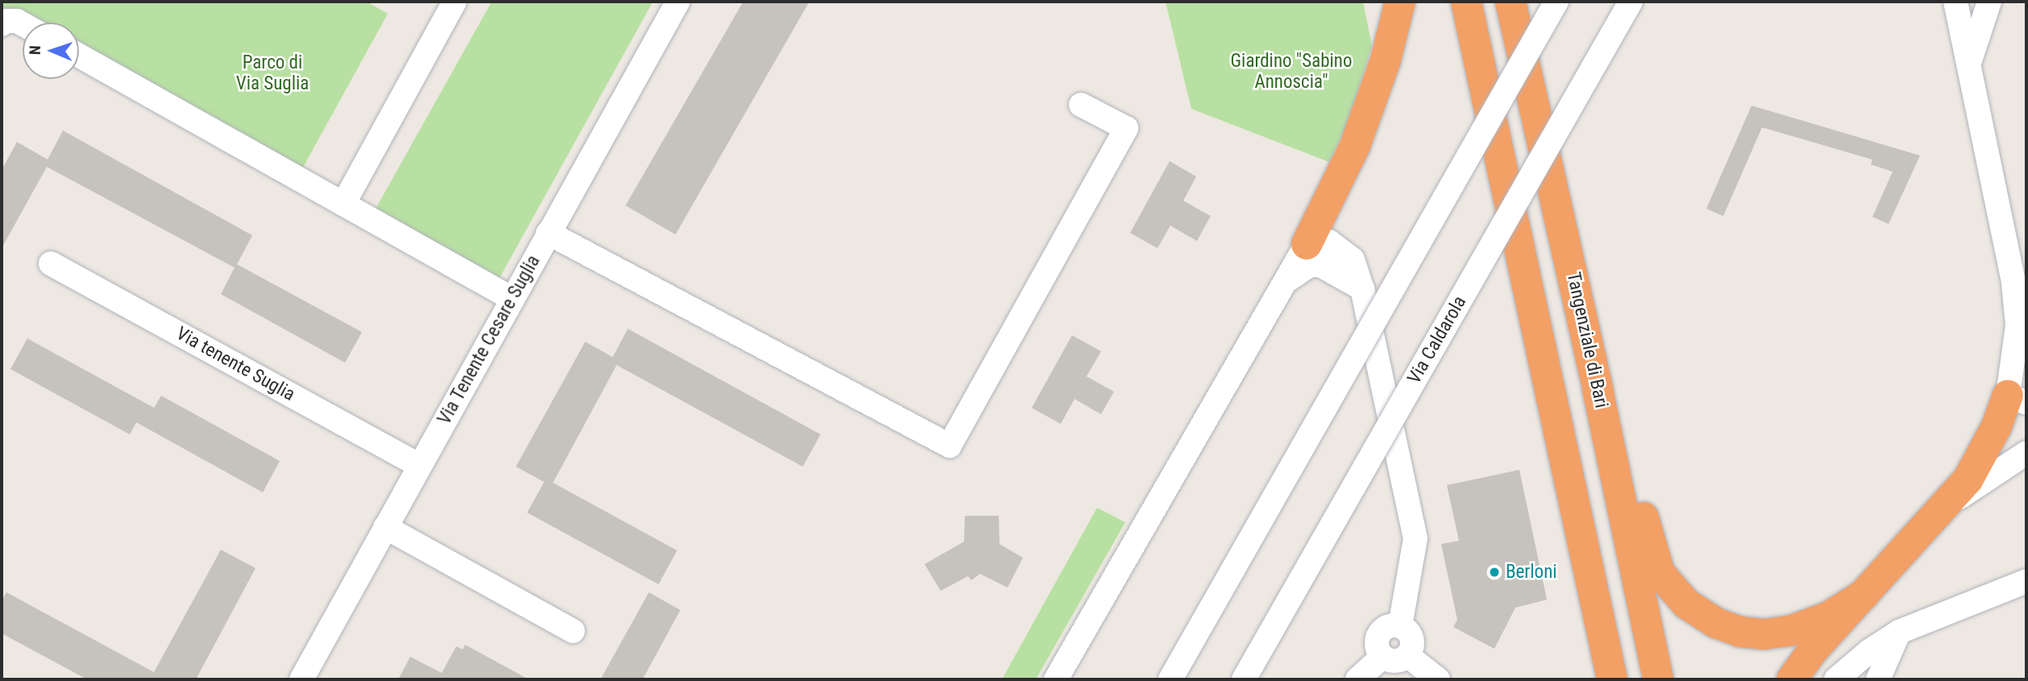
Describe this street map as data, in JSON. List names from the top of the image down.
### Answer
{
  "streets": {
    "highway": ["Tangenziale di Bari"],
    "street": ["Via Tenente Cesare Suglia", "Via Caldarola", "Via tenente Suglia"]
  },
  "crossings": [
    ["Via Tenente Cesare Suglia", "Via tenente Suglia"]
  ],
  "parks": ["Giardino \"Sabino Annoscia\"", "Parco di Via Suglia"],
  "places": ["Berloni"],
  "north": "left"
}
